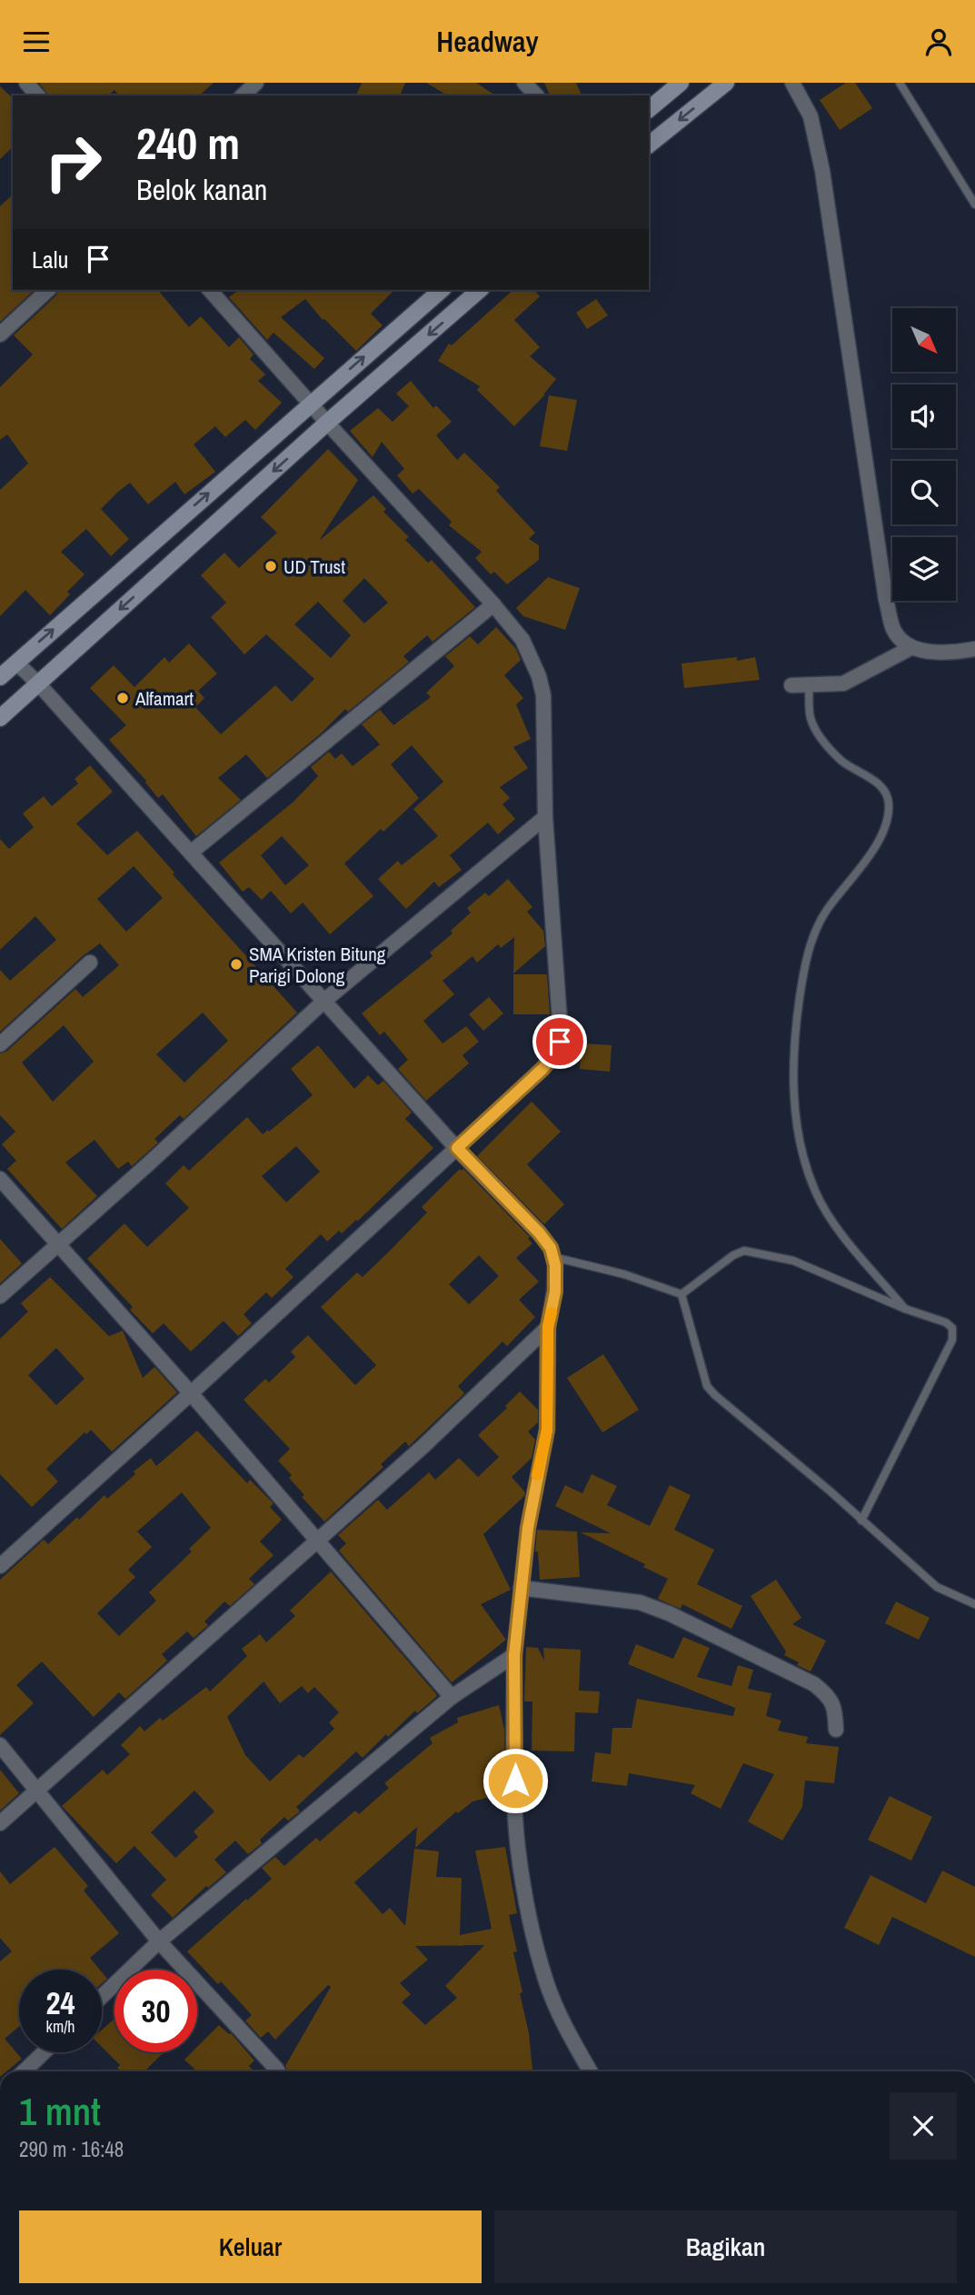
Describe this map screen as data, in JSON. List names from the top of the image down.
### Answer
{
  "places": ["UD Trust", "Alfamart", "SMA Kristen Bitung Parigi Dolong"],
  "north": "bottom right",
  "page": {
    "header": "Headway",
    "turn": ["240 m", "Belok kanan"],
    "then": "Lalu",
    "speed": "24 km/h",
    "limit": "30",
    "heading": ["1 mnt", "290 m · 16:48"],
    "buttons": ["Keluar", "Bagikan"]
  }
}
